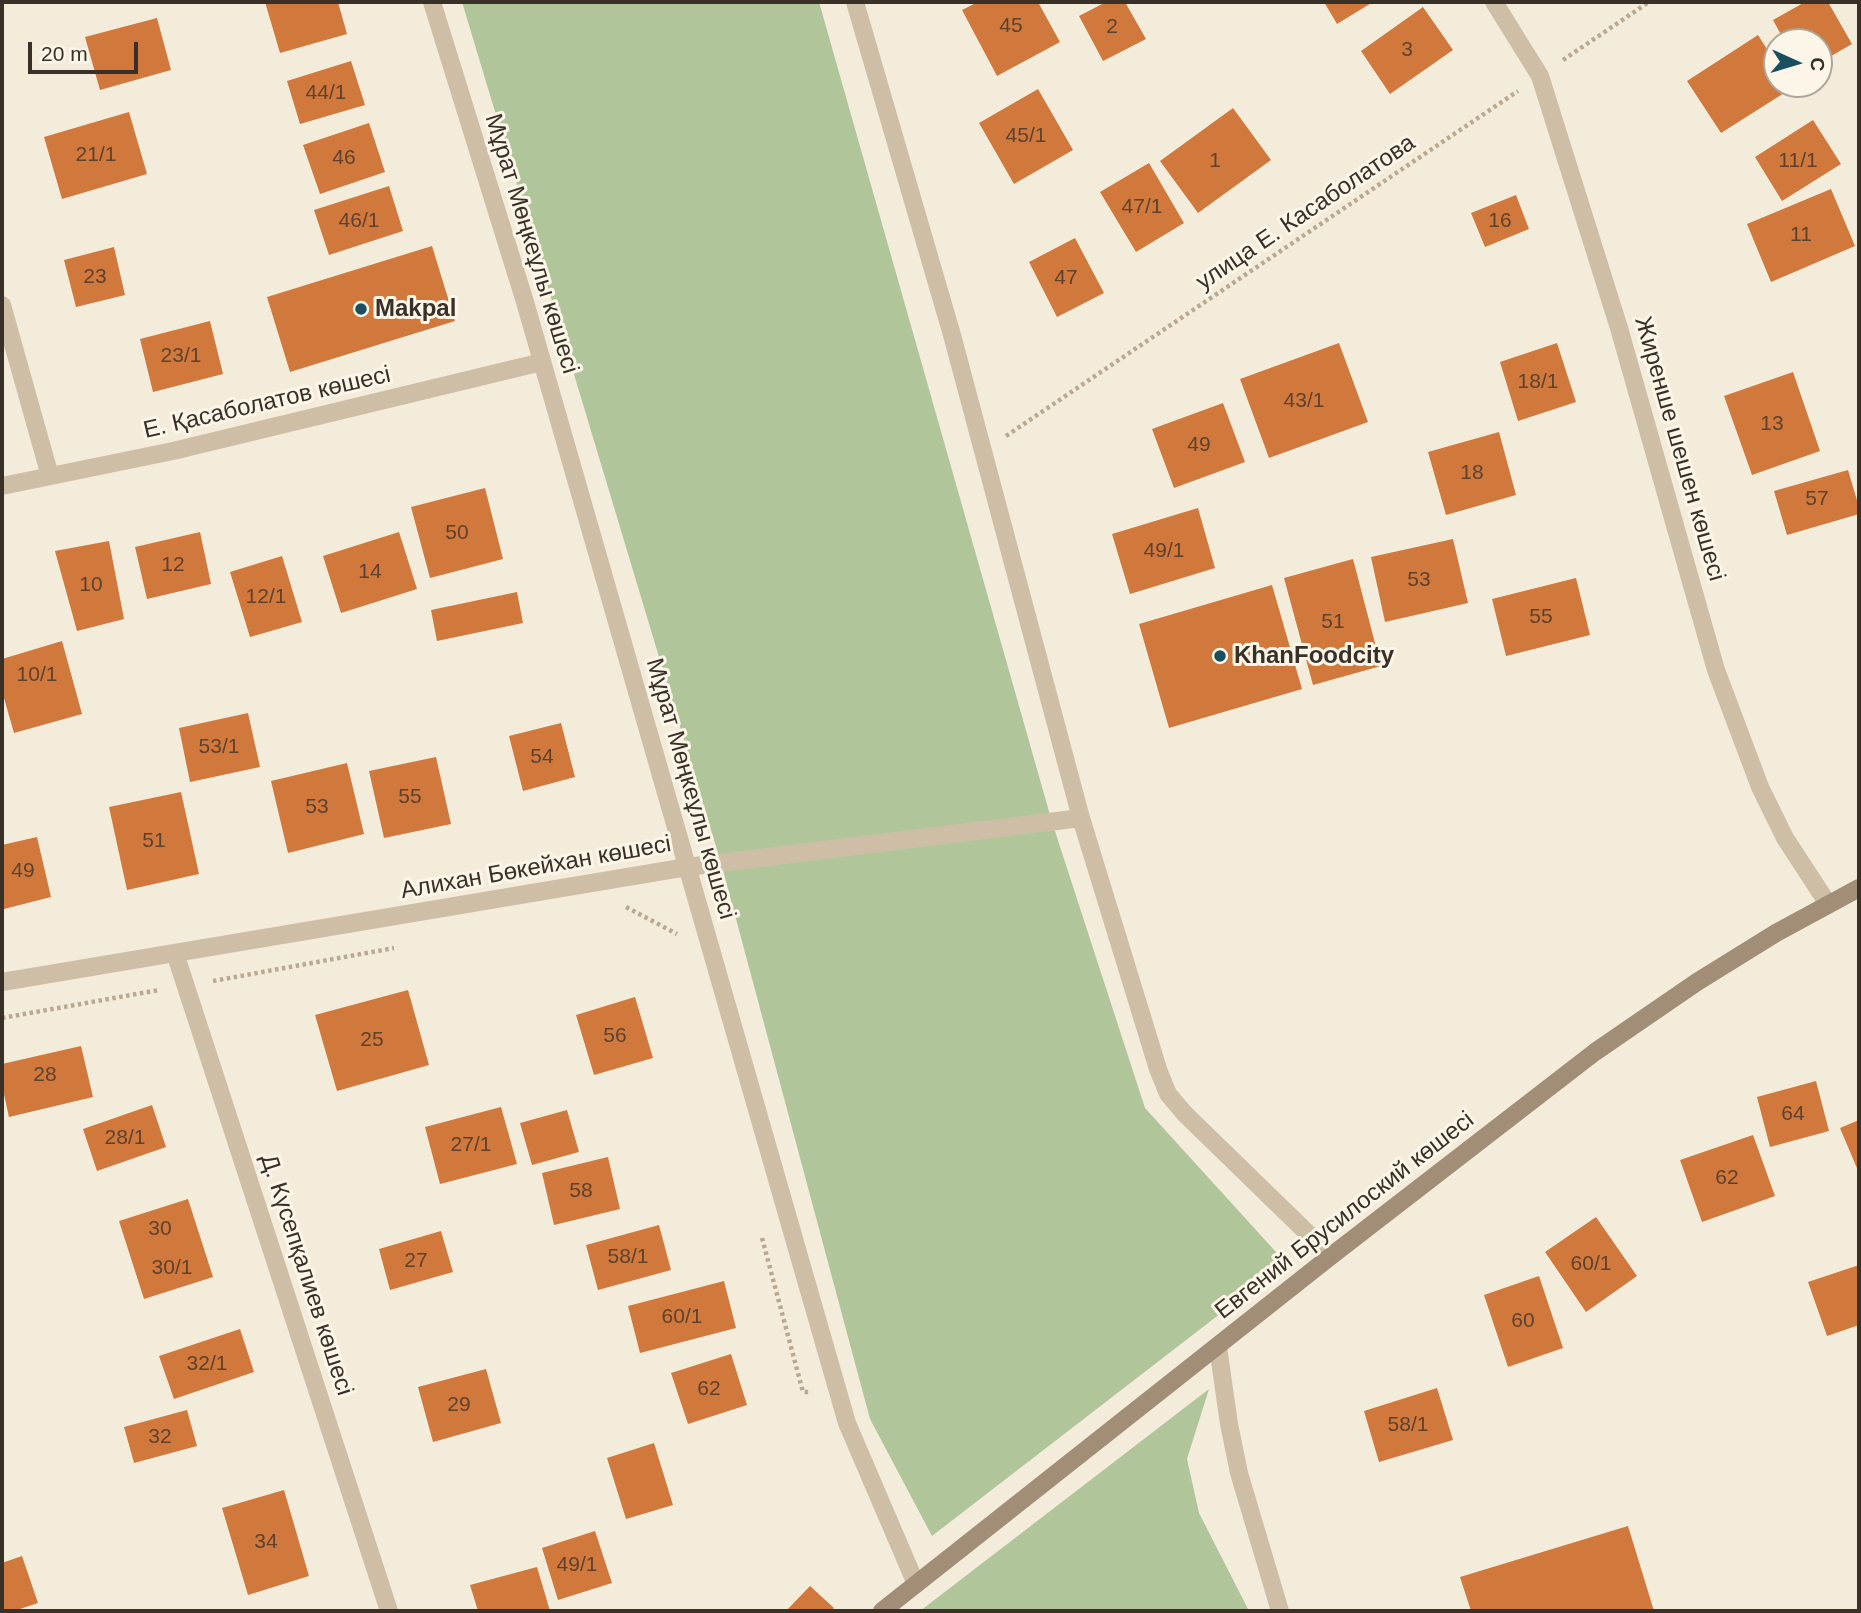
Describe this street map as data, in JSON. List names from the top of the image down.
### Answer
{
  "streets": {
    "main road": ["Евгений Брусилоский көшесі"],
    "street": [
      "Мұрат Мөңкеұлы көшесі",
      "Е. Қасаболатов көшесі",
      "Жиренше шешен көшесі",
      "Алихан Бөкейхан көшесі",
      "Д. Күсепқалиев көшесі"
    ],
    "path": ["улица Е. Касаболатова"]
  },
  "crossings": [
    ["улица Е. Касаболатова", "Жиренше шешен көшесі"],
    ["Мұрат Мөңкеұлы көшесі", "Е. Қасаболатов көшесі"],
    ["Мұрат Мөңкеұлы көшесі", "Алихан Бөкейхан көшесі"],
    ["Мұрат Мөңкеұлы көшесі", "Евгений Брусилоский көшесі"],
    ["Жиренше шешен көшесі", "Евгений Брусилоский көшесі"],
    ["Алихан Бөкейхан көшесі", "Д. Күсепқалиев көшесі"]
  ],
  "places": ["Makpal", "KhanFoodcity"],
  "house_numbers": [
    "45",
    "2",
    "3",
    "44/1",
    "45/1",
    "21/1",
    "46",
    "1",
    "11/1",
    "47/1",
    "46/1",
    "16",
    "11",
    "23",
    "47",
    "23/1",
    "18/1",
    "43/1",
    "13",
    "49",
    "18",
    "57",
    "50",
    "49/1",
    "12",
    "14",
    "53",
    "10",
    "12/1",
    "55",
    "51",
    "10/1",
    "53/1",
    "54",
    "55",
    "53",
    "51",
    "49",
    "56",
    "25",
    "28",
    "64",
    "28/1",
    "27/1",
    "62",
    "58",
    "30",
    "58/1",
    "27",
    "60/1",
    "30/1",
    "60/1",
    "60",
    "32/1",
    "62",
    "29",
    "58/1",
    "32",
    "34",
    "49/1"
  ],
  "scale_bar": "20 m",
  "north": "right"
}
